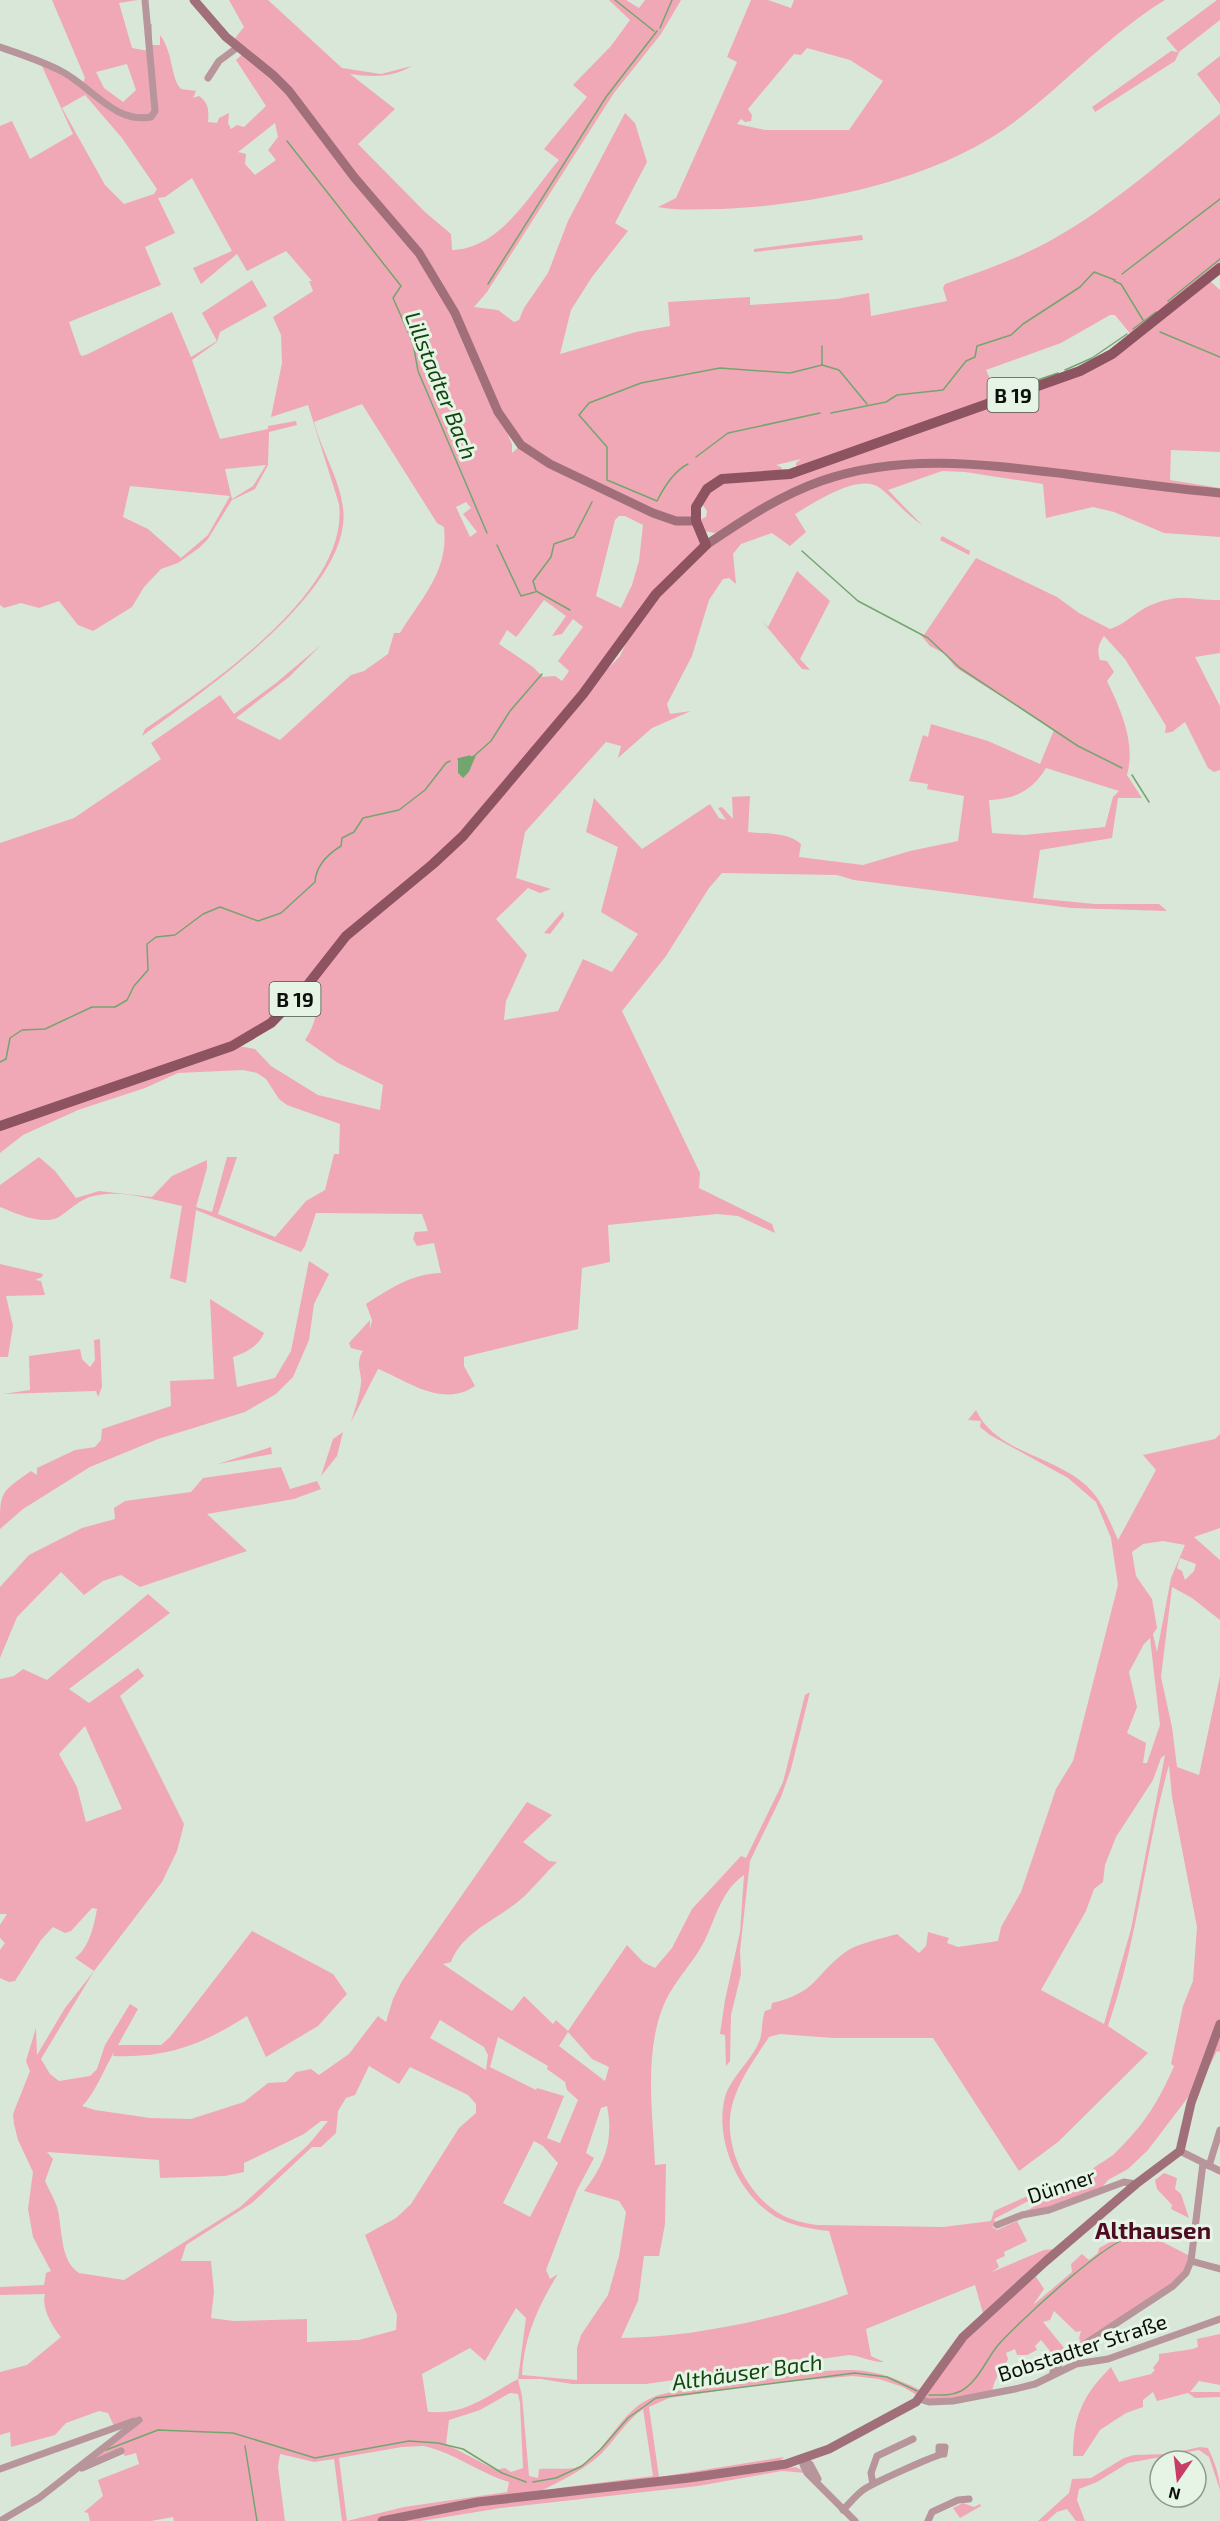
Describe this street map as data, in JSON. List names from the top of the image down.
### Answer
{
  "streets": {
    "main road": ["B 19"],
    "street": ["Dünner", "Bobstadter Straße"]
  },
  "districts": ["Althausen"],
  "water": ["Lillstadter Bach", "Althäuser Bach"],
  "north": "bottom"
}
